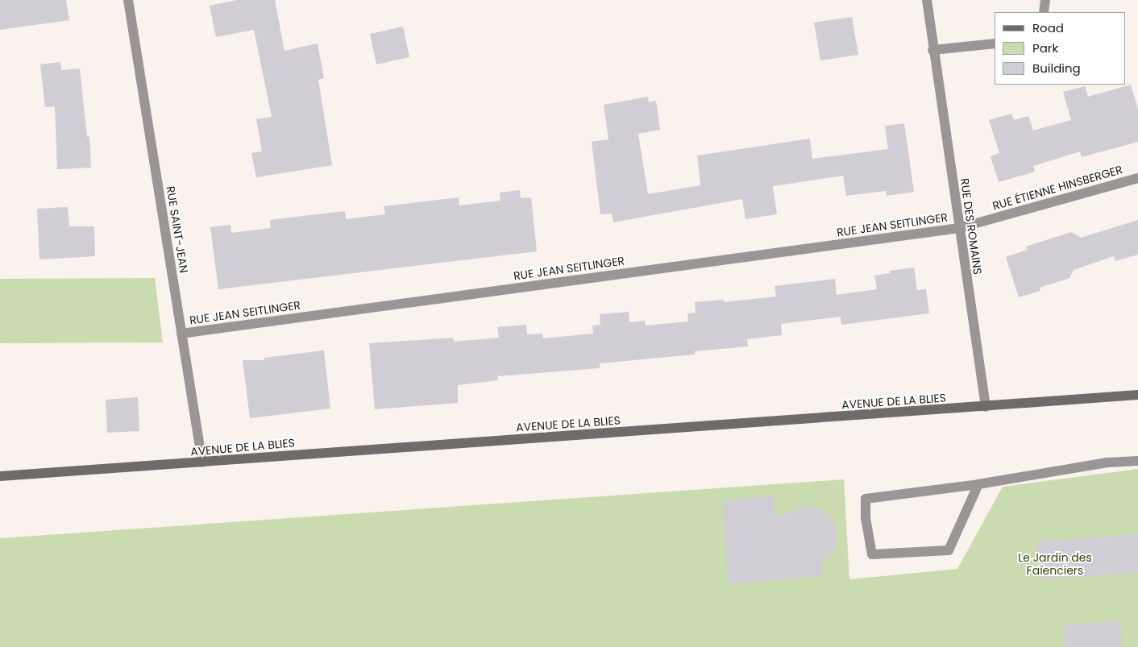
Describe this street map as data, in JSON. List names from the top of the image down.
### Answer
{
  "streets": {
    "main road": ["AVENUE DE LA BLIES"],
    "street": [
      "RUE ÉTIENNE HINSBERGER",
      "RUE JEAN SEITLINGER",
      "RUE DES ROMAINS",
      "RUE SAINT-JEAN"
    ]
  },
  "crossings": [
    ["RUE ÉTIENNE HINSBERGER", "RUE JEAN SEITLINGER"],
    ["RUE ÉTIENNE HINSBERGER", "RUE DES ROMAINS"],
    ["RUE JEAN SEITLINGER", "RUE DES ROMAINS"],
    ["RUE JEAN SEITLINGER", "RUE SAINT-JEAN"],
    ["RUE DES ROMAINS", "AVENUE DE LA BLIES"],
    ["RUE SAINT-JEAN", "AVENUE DE LA BLIES"]
  ],
  "parks": ["Le Jardin des Faïenciers"],
  "legend": ["Road", "Park", "Building"]
}
